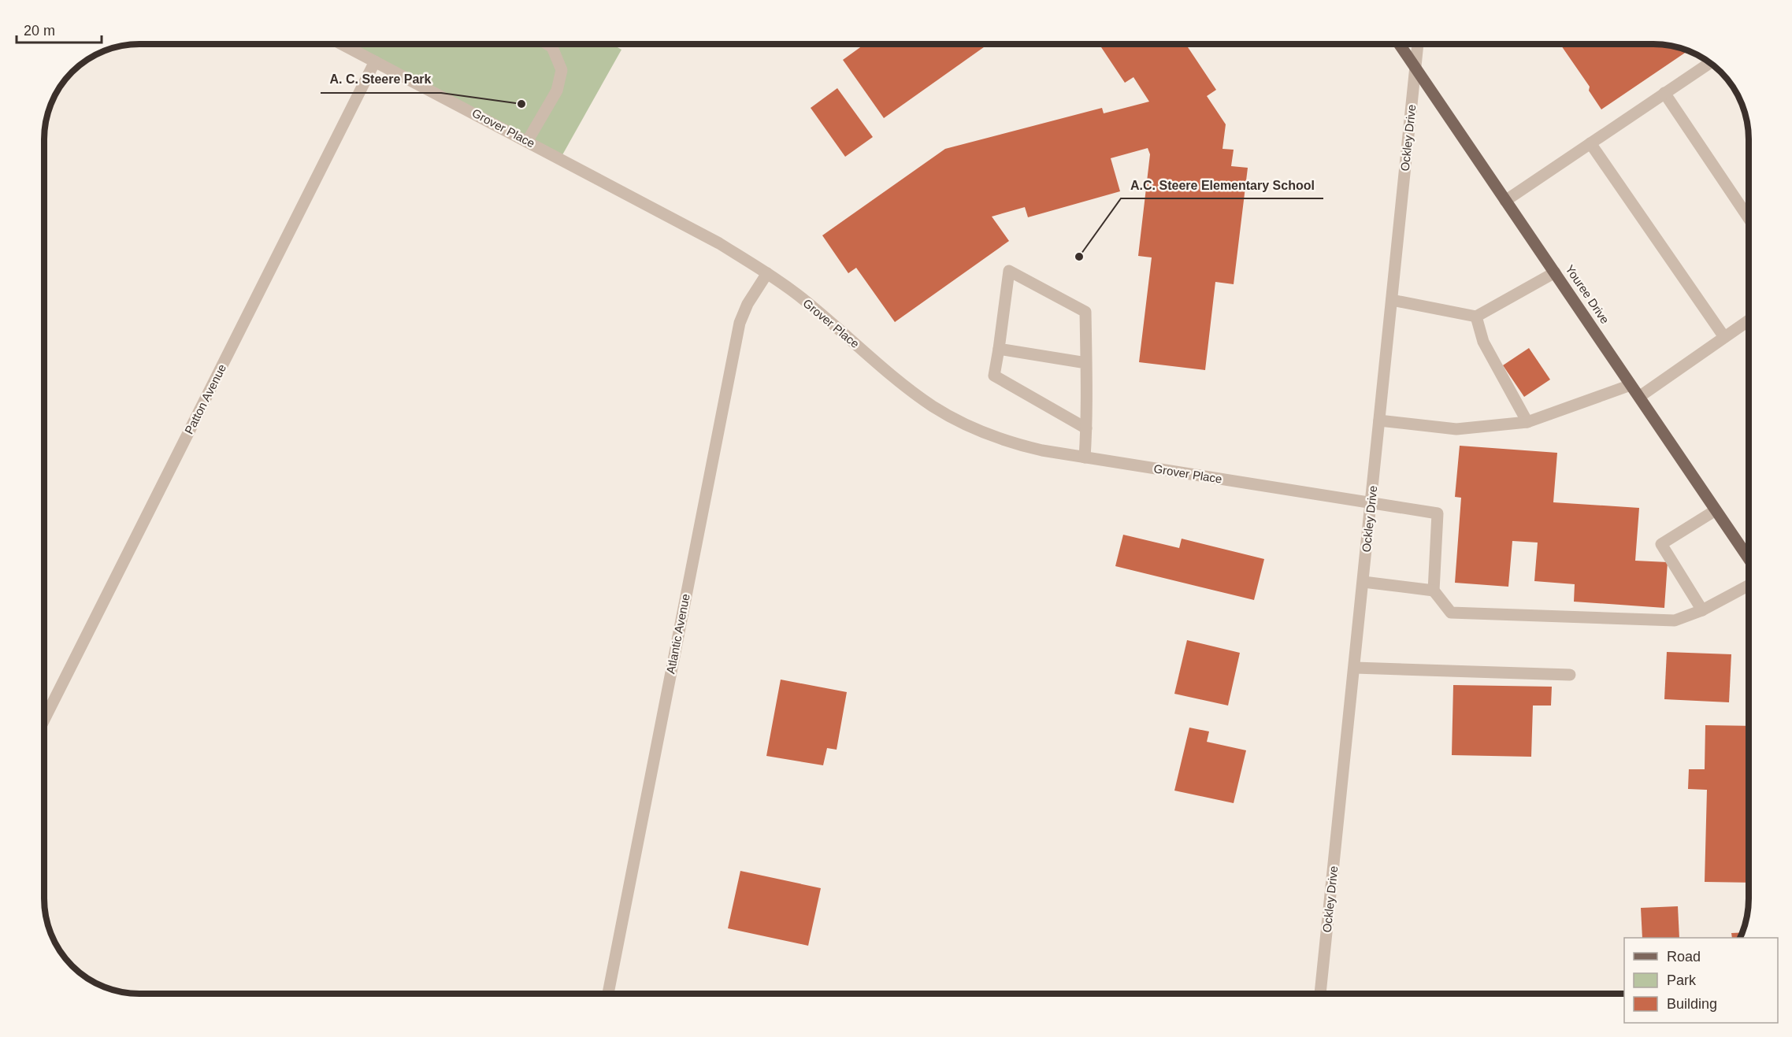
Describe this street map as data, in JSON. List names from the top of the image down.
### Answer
{
  "streets": {
    "main road": ["Youree Drive"],
    "street": [
      "Grover Place",
      "Ockley Drive",
      "Patton Avenue",
      "Atlantic Avenue"
    ]
  },
  "crossings": [
    ["Grover Place", "Ockley Drive"],
    ["Grover Place", "Patton Avenue"],
    ["Grover Place", "Atlantic Avenue"],
    ["Ockley Drive", "Youree Drive"]
  ],
  "places": ["A. C. Steere Park", "A.C. Steere Elementary School"],
  "legend": ["Road", "Park", "Building"],
  "scale_bar": "20 m"
}
